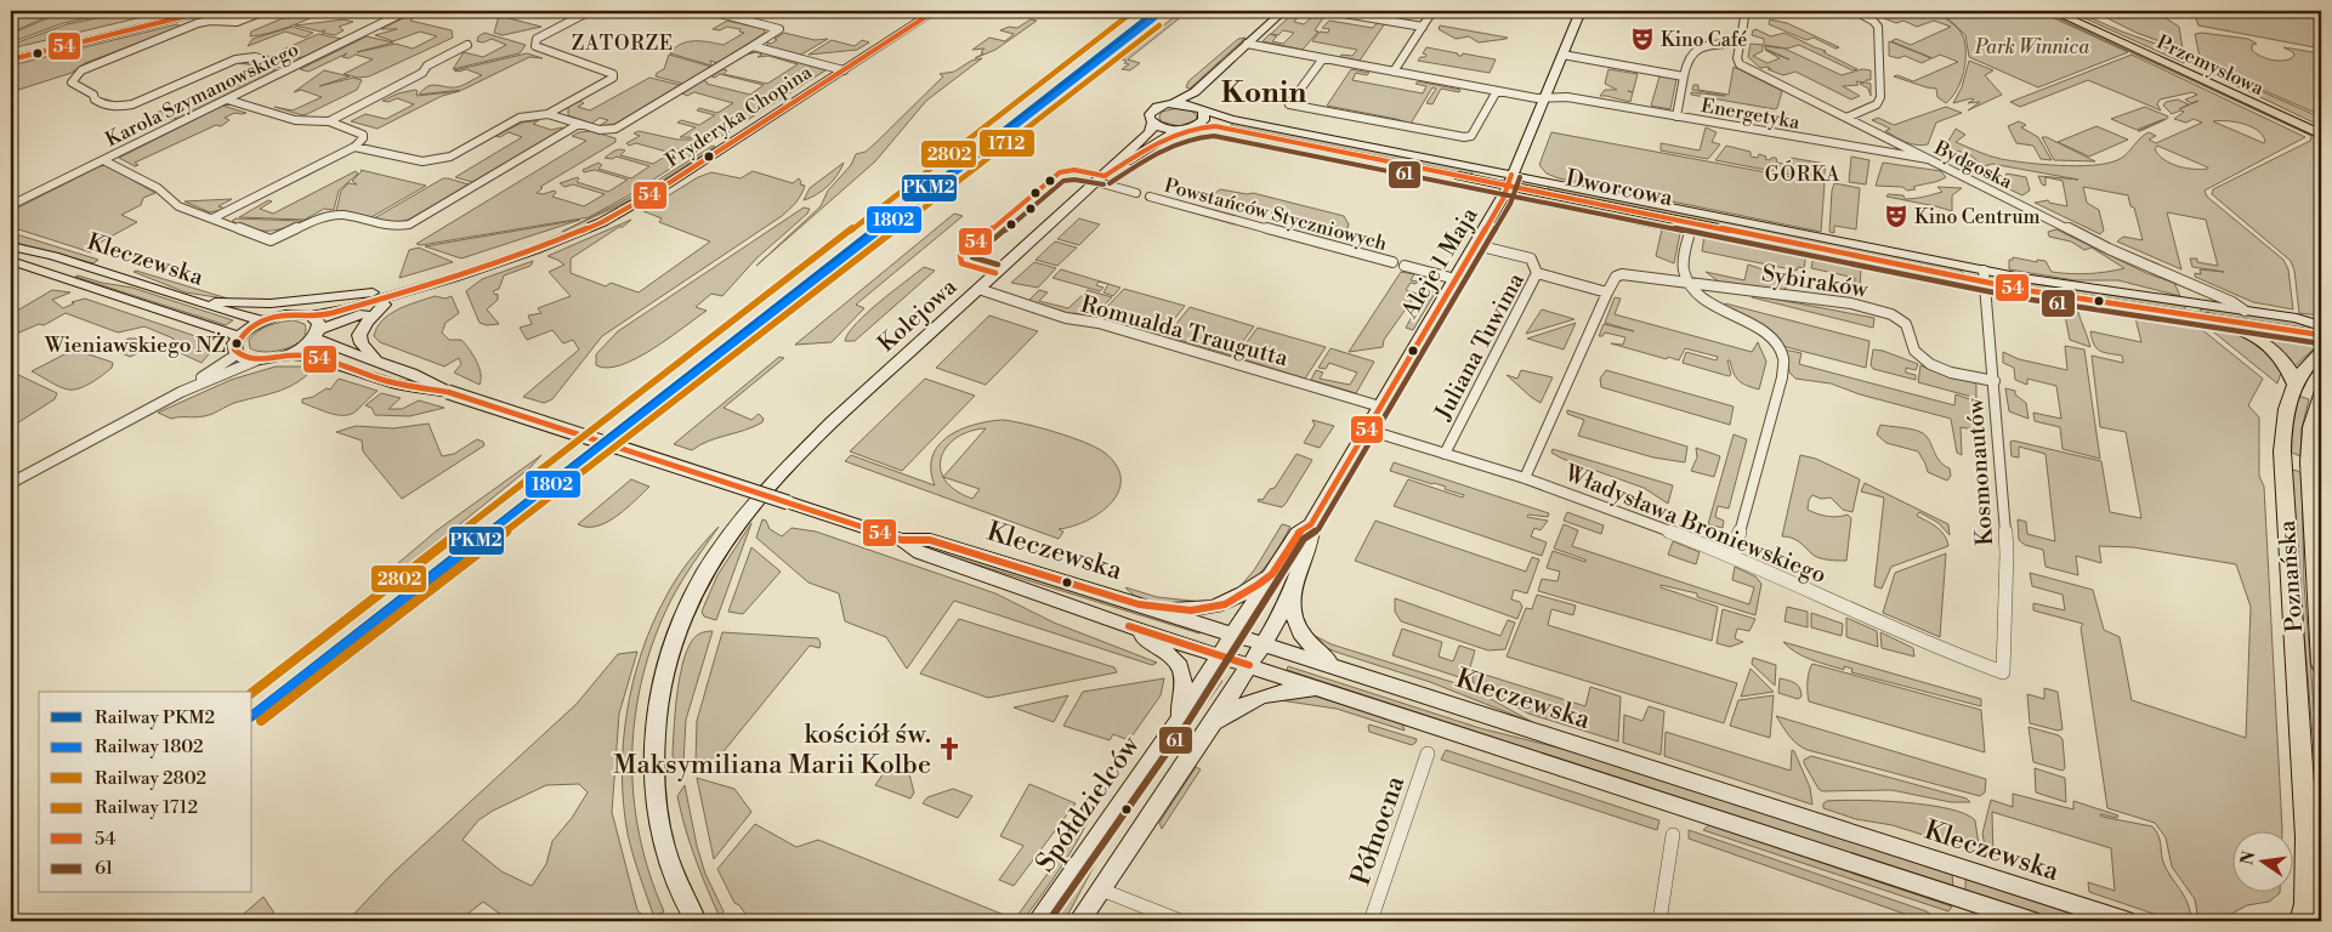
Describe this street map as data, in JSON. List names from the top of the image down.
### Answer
{
  "streets": {
    "main road": ["Przemysłowa", "Poznańska"],
    "street": [
      "Karola Szymanowskiego",
      "Energetyka",
      "Fryderyka Chopina",
      "Bydgoska",
      "Dworcowa",
      "Powstańców Styczniowych",
      "Kleczewska",
      "Aleje 1 Maja",
      "Sybiraków",
      "Kolejowa",
      "Romualda Traugutta",
      "Juliana Tuwima",
      "Kosmonautów",
      "Władysława Broniewskiego",
      "Spółdzielców",
      "Północna"
    ]
  },
  "crossings": [
    ["Energetyka", "Bydgoska"],
    ["Energetyka", "Aleje 1 Maja"],
    ["Fryderyka Chopina", "Kleczewska"],
    ["Bydgoska", "Dworcowa"],
    ["Dworcowa", "Aleje 1 Maja"],
    ["Dworcowa", "Kolejowa"],
    ["Dworcowa", "Kosmonautów"],
    ["Powstańców Styczniowych", "Aleje 1 Maja"],
    ["Powstańców Styczniowych", "Kolejowa"],
    ["Kleczewska", "Aleje 1 Maja"],
    ["Kleczewska", "Spółdzielców"],
    ["Aleje 1 Maja", "Romualda Traugutta"],
    ["Aleje 1 Maja", "Władysława Broniewskiego"],
    ["Aleje 1 Maja", "Spółdzielców"],
    ["Sybiraków", "Juliana Tuwima"],
    ["Sybiraków", "Kosmonautów"],
    ["Kolejowa", "Romualda Traugutta"],
    ["Juliana Tuwima", "Władysława Broniewskiego"],
    ["Kosmonautów", "Władysława Broniewskiego"]
  ],
  "districts": ["ZATORZE", "Konin", "GÓRKA"],
  "parks": ["Park Winnica"],
  "places": {
    "theatre": ["Kino Café", "Kino Centrum"],
    "other": ["Wieniawskiego NŻ"],
    "church": ["kościół św. Maksymiliana Marii Kolbe"]
  },
  "lines": [
    "rail line PKM2",
    "rail line 2802",
    "transit line 54",
    "rail line 1802",
    "rail line 1712",
    "transit line 61"
  ],
  "legend": [
    "Railway PKM2",
    "Railway 1802",
    "Railway 2802",
    "Railway 1712",
    "54",
    "61"
  ],
  "north": "left"
}
